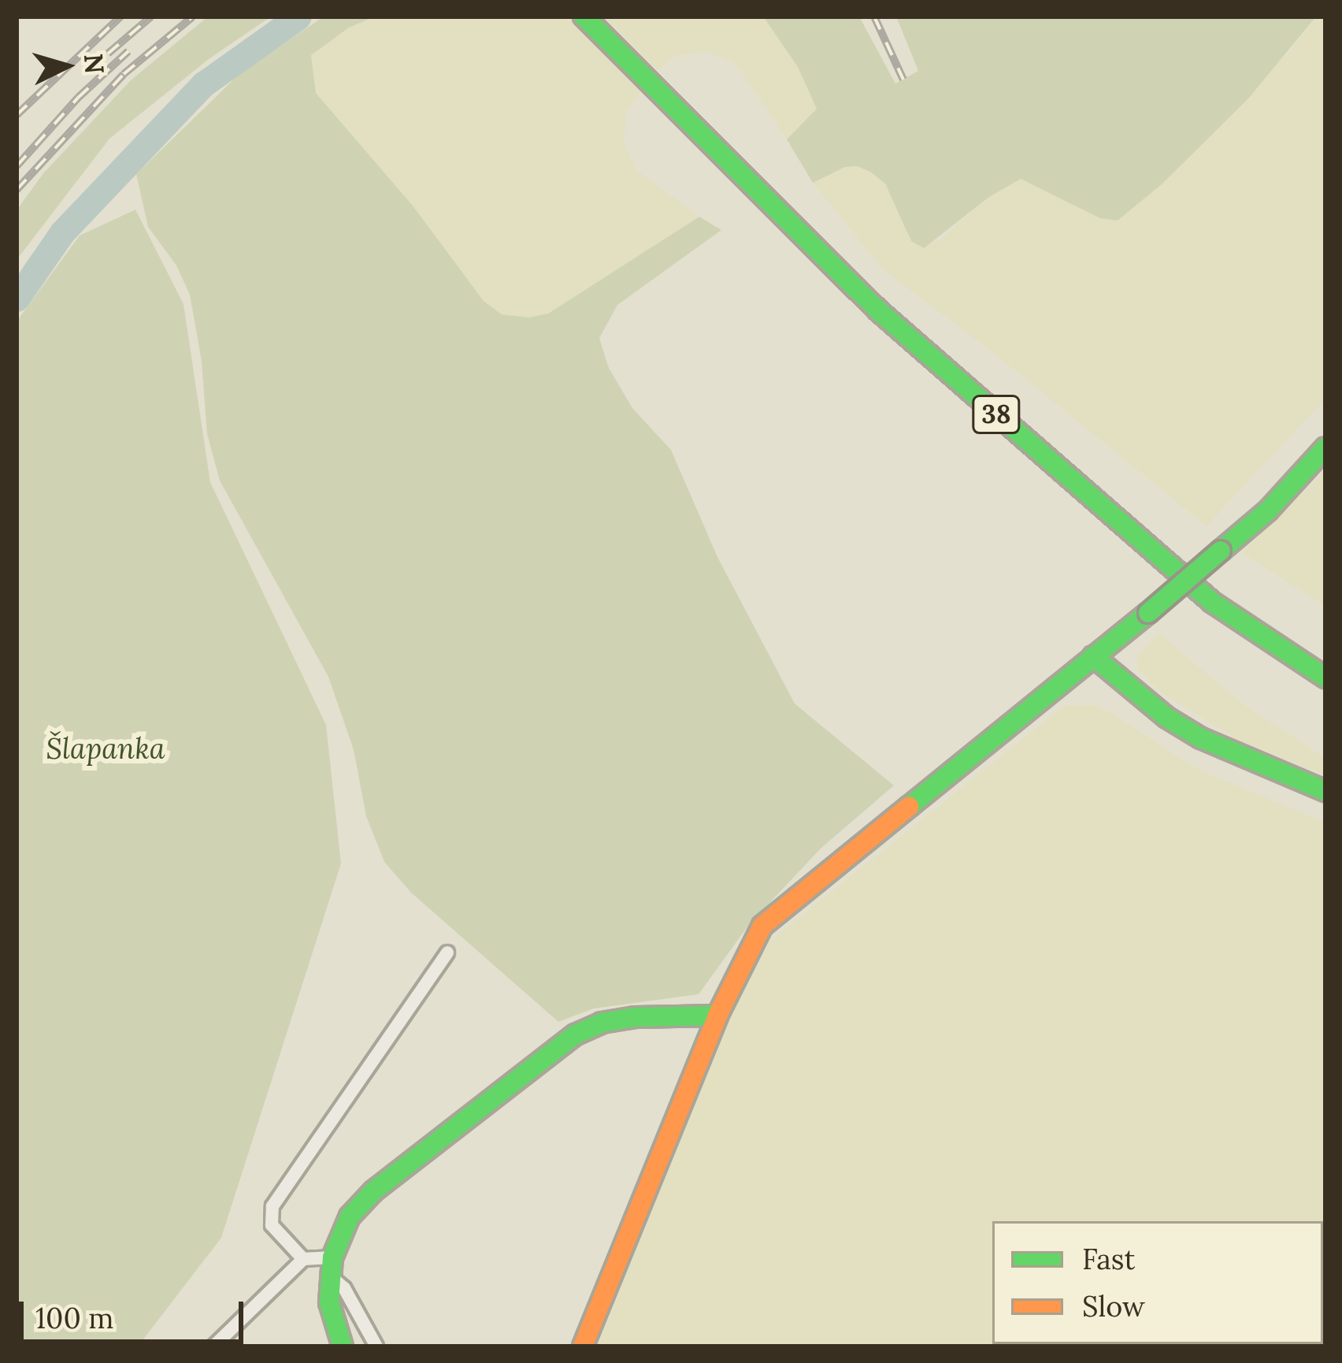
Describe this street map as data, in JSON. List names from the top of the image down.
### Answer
{
  "streets": {
    "street": ["38"]
  },
  "parks": ["Šlapanka"],
  "legend": ["Fast", "Slow"],
  "scale_bar": "100 m",
  "north": "right"
}
